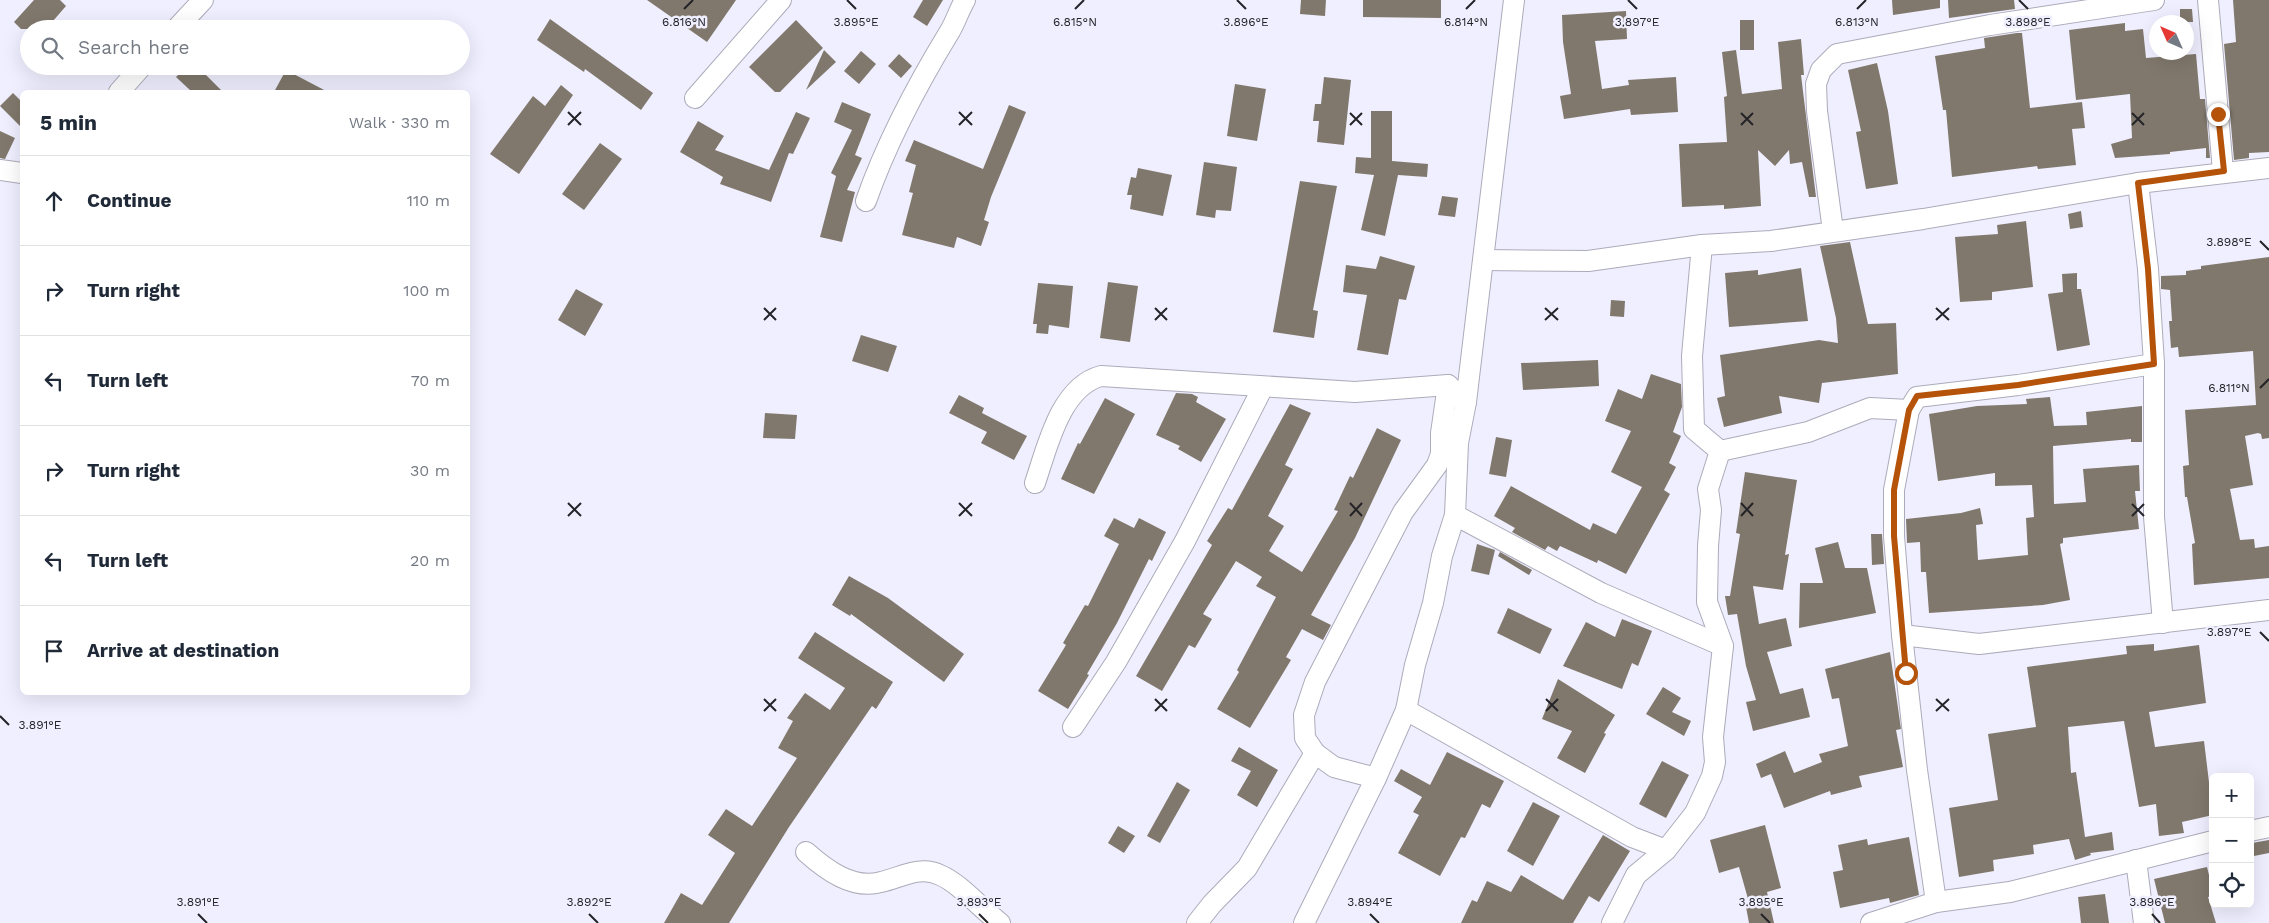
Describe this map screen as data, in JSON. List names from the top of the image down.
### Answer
{
  "north": "top left",
  "page": {
    "search": "Search here",
    "heading": ["5 min", "Walk · 330 m"],
    "list": [
      ["Continue", "110 m"],
      ["Turn right", "100 m"],
      ["Turn left", "70 m"],
      ["Turn right", "30 m"],
      ["Turn left", "20 m"],
      "Arrive at destination"
    ],
    "map_buttons": ["+", "−"]
  },
  "coordinates": [
    "6.816°N",
    "3.895°E",
    "6.815°N",
    "3.896°E",
    "6.814°N",
    "3.897°E",
    "6.813°N",
    "3.898°E",
    "6.811°N",
    "3.891°E",
    "3.892°E",
    "3.893°E",
    "3.894°E"
  ]
}
